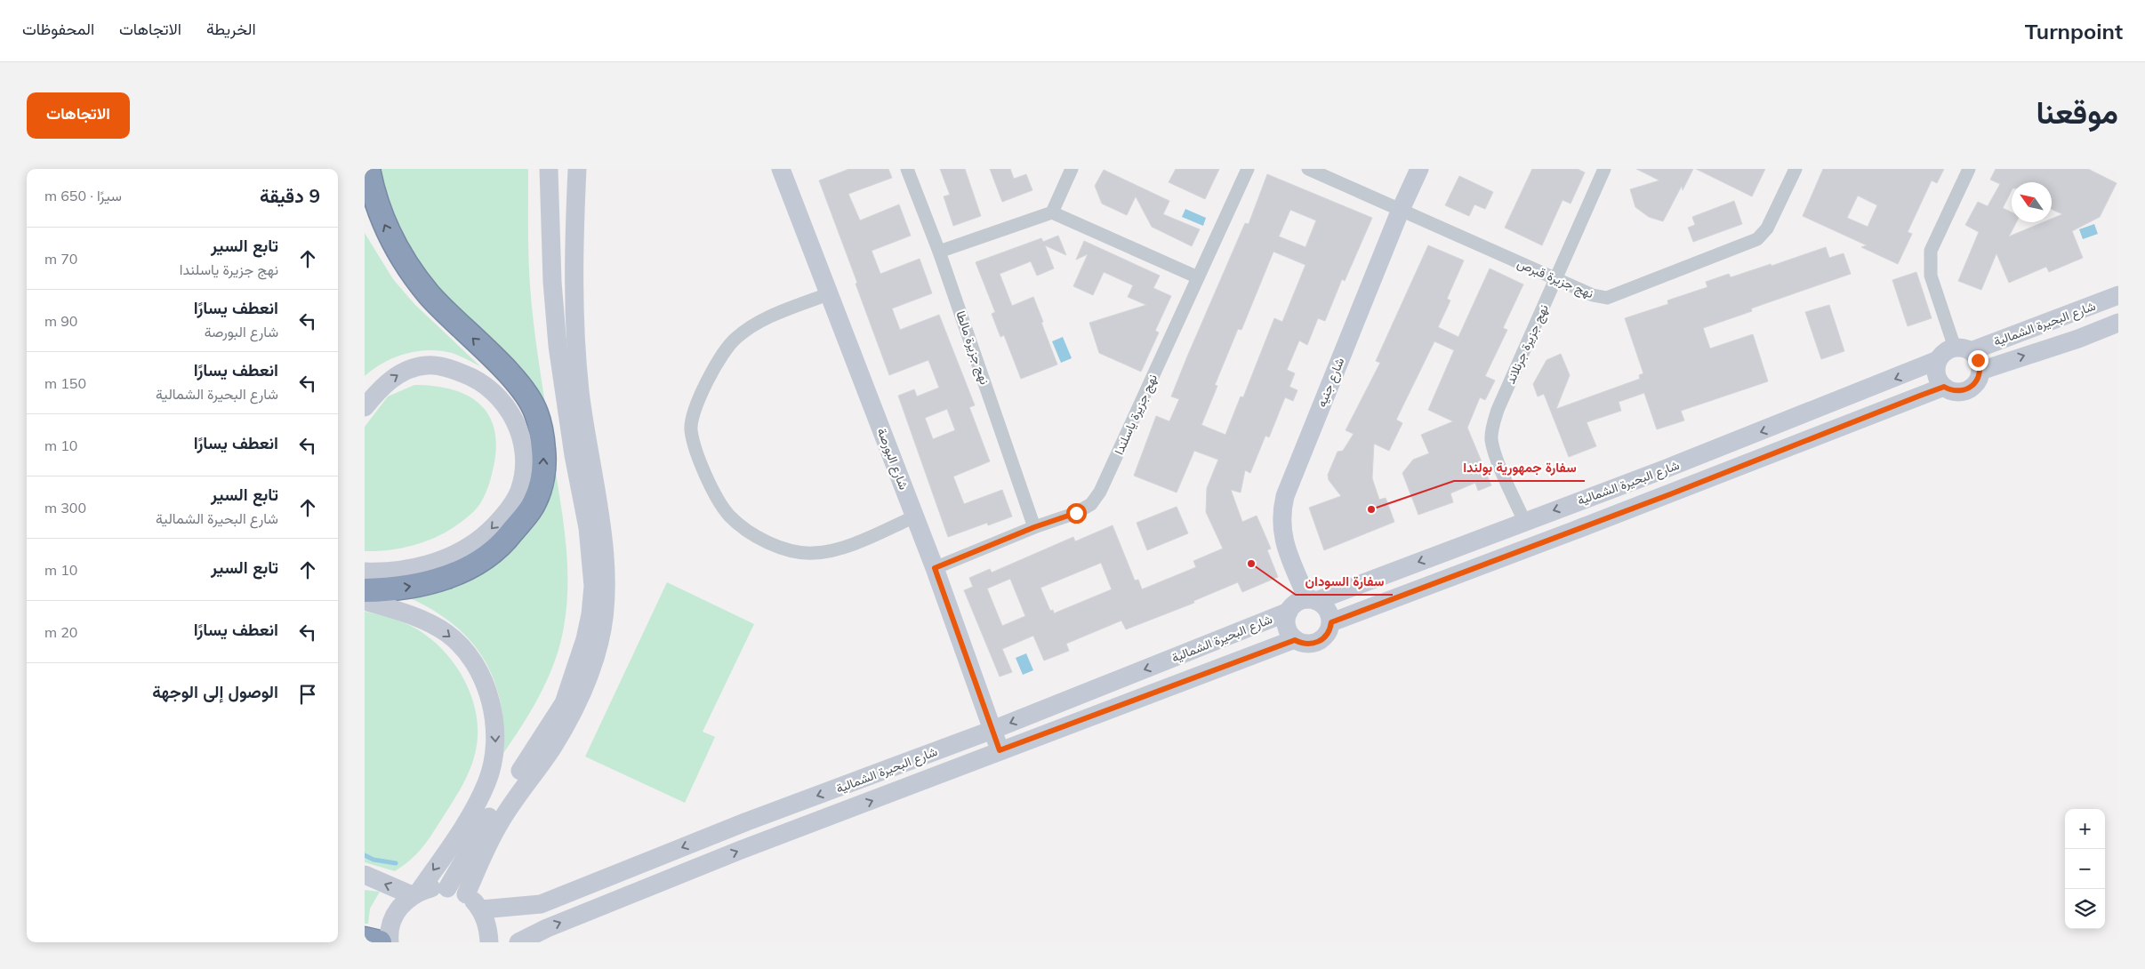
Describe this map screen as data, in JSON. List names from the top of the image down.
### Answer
{
  "streets": {
    "main road": ["شارع البحيرة الشمالية", "شارع جنيه", "شارع البورصة"],
    "street": [
      "نهج جزيرة قبرص",
      "نهج جزيرة جرنلاند",
      "نهج جزيرة مالطا",
      "نهج جزيرة ياسلندا"
    ]
  },
  "crossings": [
    ["نهج جزيرة قبرص", "نهج جزيرة جرنلاند"],
    ["نهج جزيرة قبرص", "شارع جنيه"],
    ["شارع البحيرة الشمالية", "نهج جزيرة جرنلاند"],
    ["شارع البحيرة الشمالية", "شارع جنيه"],
    ["شارع البحيرة الشمالية", "شارع البورصة"],
    ["نهج جزيرة مالطا", "نهج جزيرة ياسلندا"],
    ["نهج جزيرة ياسلندا", "شارع البورصة"]
  ],
  "places": ["سفارة جمهورية بولندا", "سفارة السودان"],
  "north": "top left",
  "page": {
    "header": "Turnpoint",
    "nav": ["الخريطة", "الاتجاهات", "المحفوظات"],
    "title": "موقعنا",
    "buttons": "الاتجاهات",
    "heading": ["9 دقيقة", "سيرًا · 650 m"],
    "list": [
      ["تابع السير", "نهج جزيرة ياسلندا", "70 m"],
      ["انعطف يسارًا", "شارع البورصة", "90 m"],
      ["انعطف يسارًا", "شارع البحيرة الشمالية", "150 m"],
      ["انعطف يسارًا", "10 m"],
      ["تابع السير", "شارع البحيرة الشمالية", "300 m"],
      ["تابع السير", "10 m"],
      ["انعطف يسارًا", "20 m"],
      "الوصول إلى الوجهة"
    ],
    "map_buttons": ["+", "−"]
  }
}
